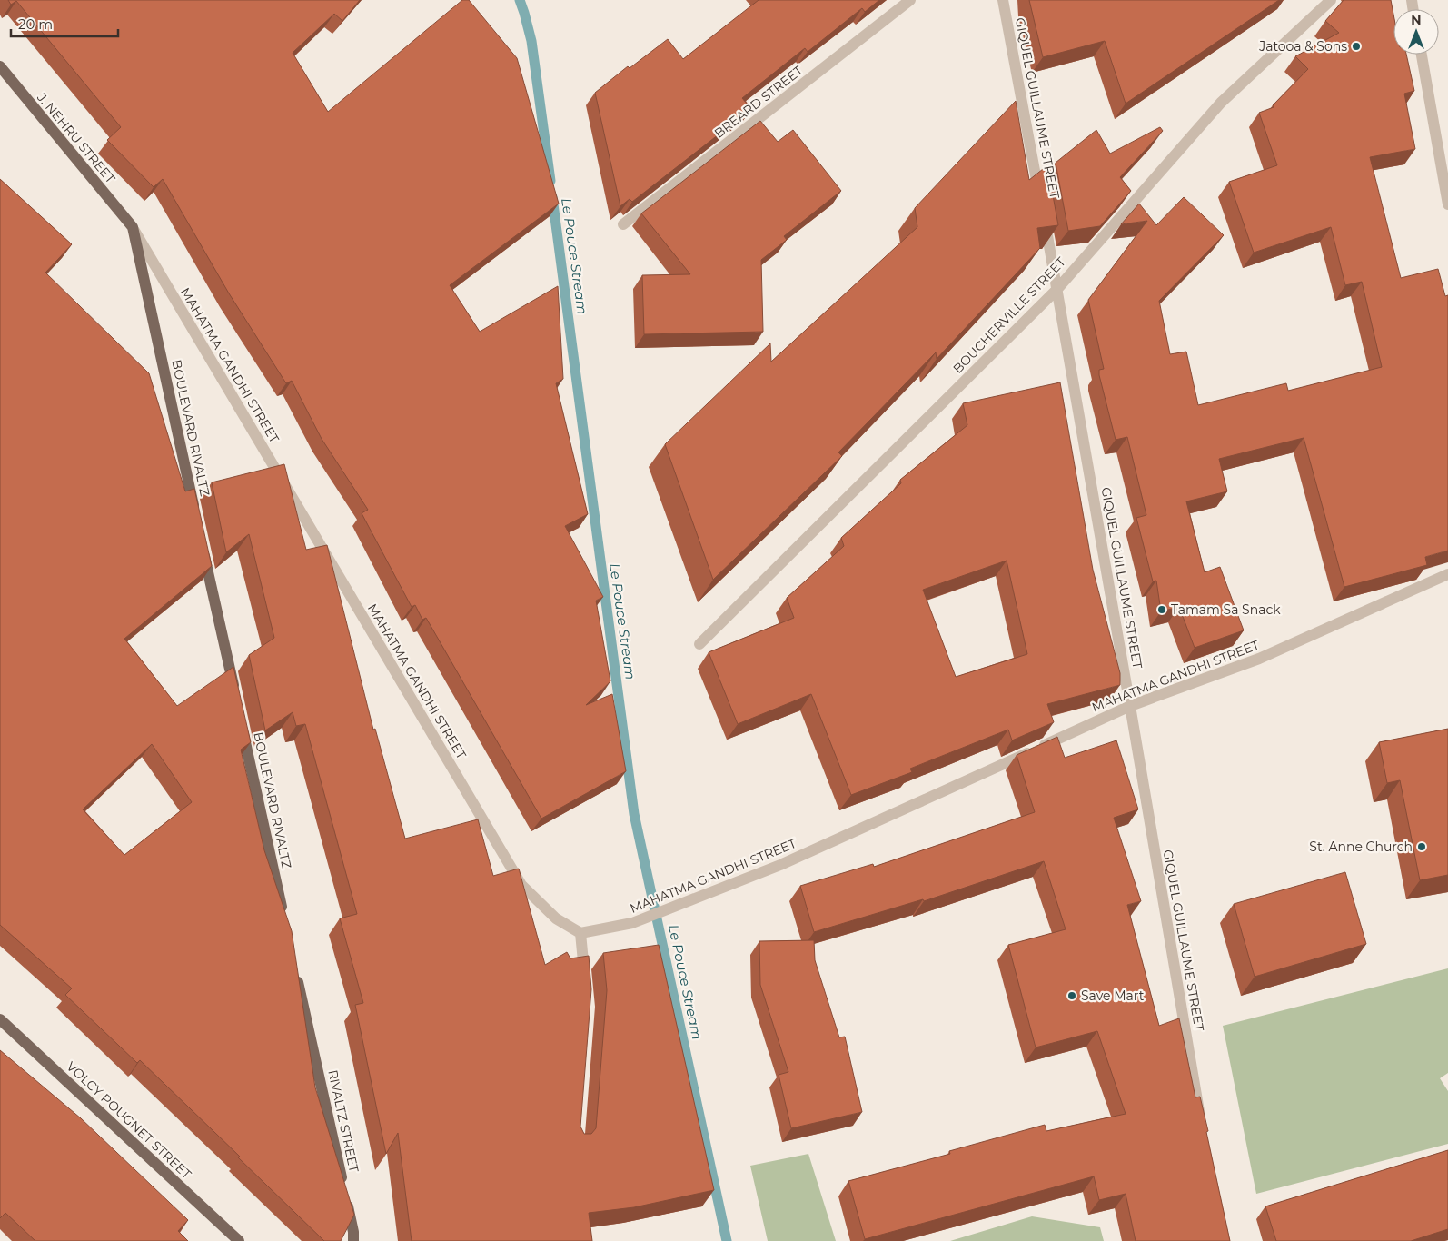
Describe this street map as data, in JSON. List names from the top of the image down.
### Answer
{
  "streets": {
    "main road": [
      "J. NEHRU STREET",
      "BOULEVARD RIVALTZ",
      "VOLCY POUGNET STREET",
      "RIVALTZ STREET"
    ],
    "street": [
      "BREARD STREET",
      "GIQUEL GUILLAUME STREET",
      "BOUCHERVILLE STREET",
      "MAHATMA GANDHI STREET"
    ]
  },
  "crossings": [
    ["GIQUEL GUILLAUME STREET", "BOUCHERVILLE STREET"],
    ["GIQUEL GUILLAUME STREET", "MAHATMA GANDHI STREET"],
    ["J. NEHRU STREET", "MAHATMA GANDHI STREET"],
    ["J. NEHRU STREET", "BOULEVARD RIVALTZ"],
    ["MAHATMA GANDHI STREET", "BOULEVARD RIVALTZ"]
  ],
  "water": ["Le Pouce Stream"],
  "places": [
    "Jatooa & Sons",
    "Tamam Sa Snack",
    "St. Anne Church",
    "Save Mart"
  ],
  "scale_bar": "20 m",
  "north": "top"
}
